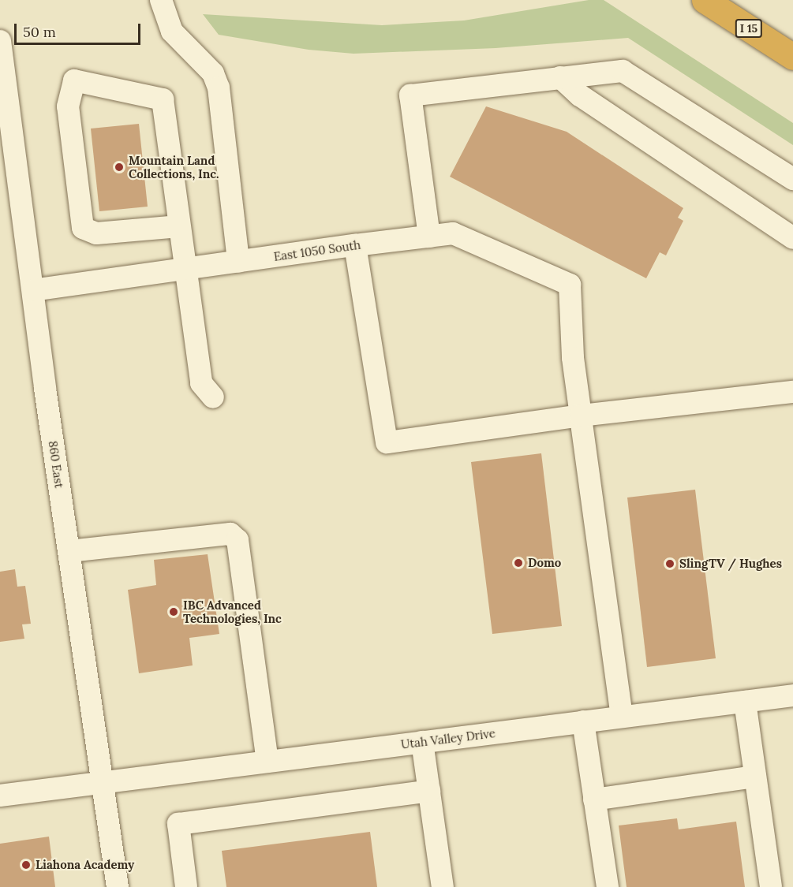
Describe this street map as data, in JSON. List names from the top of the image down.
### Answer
{
  "streets": {
    "highway": ["I 15"],
    "street": ["East 1050 South", "860 East", "Utah Valley Drive"]
  },
  "crossings": [
    ["East 1050 South", "860 East"],
    ["860 East", "Utah Valley Drive"]
  ],
  "places": [
    "Mountain Land Collections, Inc.",
    "Domo",
    "SlingTV / Hughes",
    "IBC Advanced Technologies, Inc",
    "Liahona Academy"
  ],
  "scale_bar": "50 m"
}
